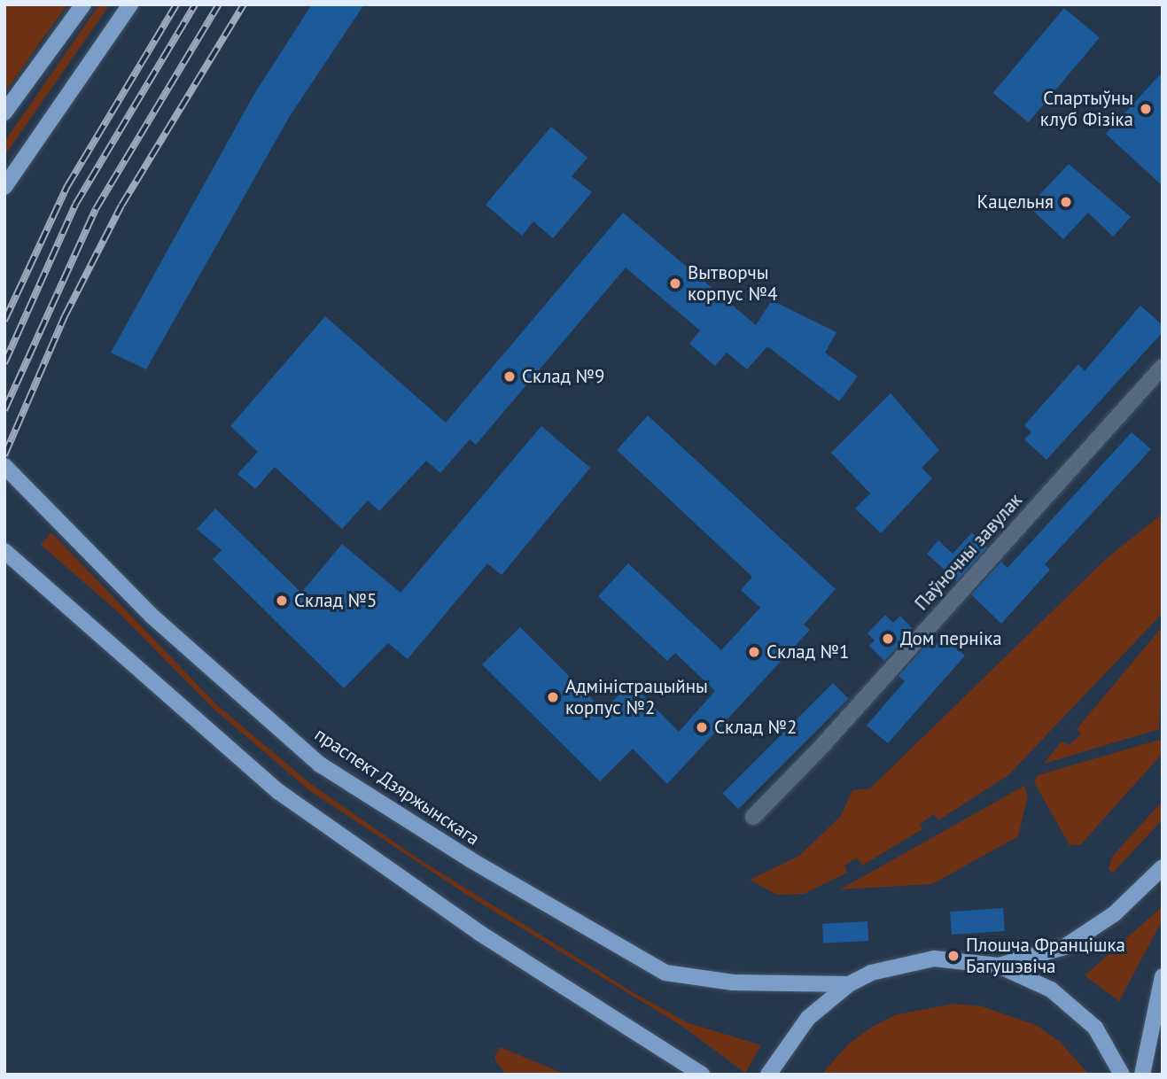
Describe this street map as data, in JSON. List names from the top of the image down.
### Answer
{
  "streets": {
    "main road": ["праспект Дзяржынскага"],
    "street": ["Паўночны завулак"]
  },
  "places": [
    "Спартыўны клуб Фізіка",
    "Кацельня",
    "Вытворчы корпус №4",
    "Склад №9",
    "Склад №5",
    "Дом перніка",
    "Склад №1",
    "Адміністрацыйны корпус №2",
    "Склад №2",
    "Плошча Францішка Багушэвіча"
  ]
}
